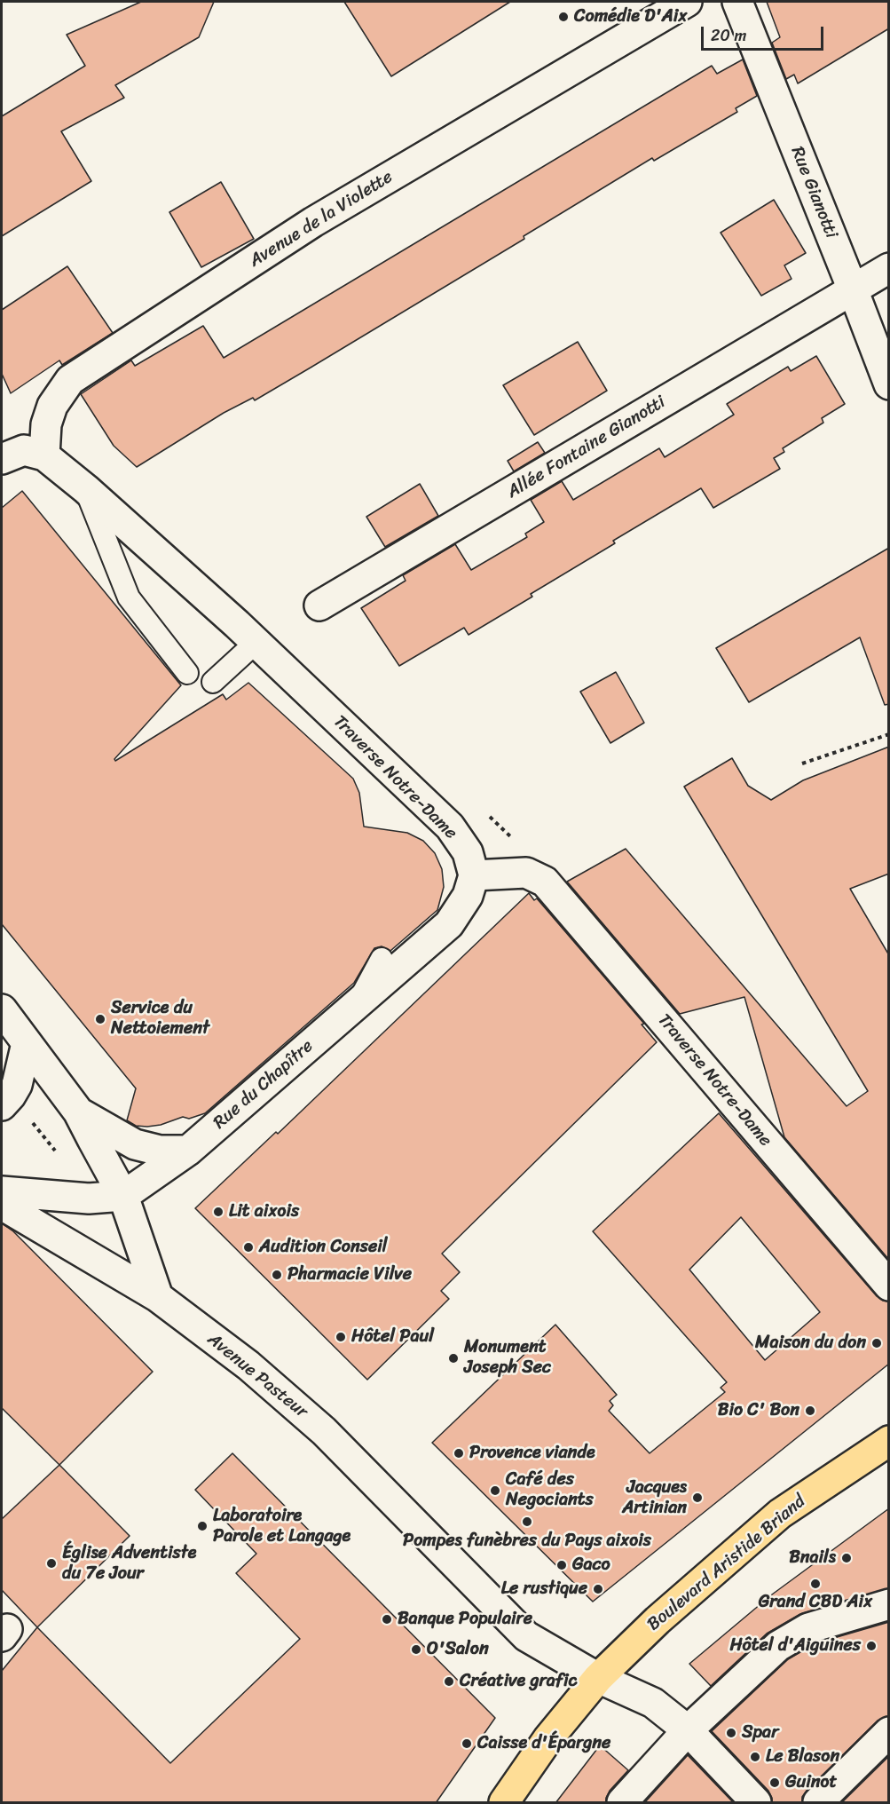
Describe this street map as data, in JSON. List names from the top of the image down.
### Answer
{
  "streets": {
    "main road": ["Boulevard Aristide Briand"],
    "street": [
      "Rue Gianotti",
      "Avenue de la Violette",
      "Allée Fontaine Gianotti",
      "Traverse Notre-Dame",
      "Rue du Chapître",
      "Avenue Pasteur"
    ]
  },
  "crossings": [
    ["Rue Gianotti", "Allée Fontaine Gianotti"],
    ["Avenue de la Violette", "Traverse Notre-Dame"],
    ["Traverse Notre-Dame", "Rue du Chapître"],
    ["Avenue Pasteur", "Boulevard Aristide Briand"]
  ],
  "places": [
    "Comédie D'Aix",
    "Service du Nettoiement",
    "Lit aixois",
    "Audition Conseil",
    "Pharmacie Vilve",
    "Hôtel Paul",
    "Maison du don",
    "Monument Joseph Sec",
    "Bio C' Bon",
    "Provence viande",
    "Café des Negociants",
    "Jacques Artinian",
    "Pompes funèbres du Pays aixois",
    "Laboratoire Parole et Langage",
    "Bnails",
    "Église Adventiste du 7e Jour",
    "Gaco",
    "Grand CBD Aix",
    "Le rustique",
    "Banque Populaire",
    "Hôtel d'Aiguines",
    "O'Salon",
    "Créative grafic",
    "Spar",
    "Caisse d'Épargne",
    "Le Blason",
    "Guinot"
  ],
  "scale_bar": "20 m"
}
